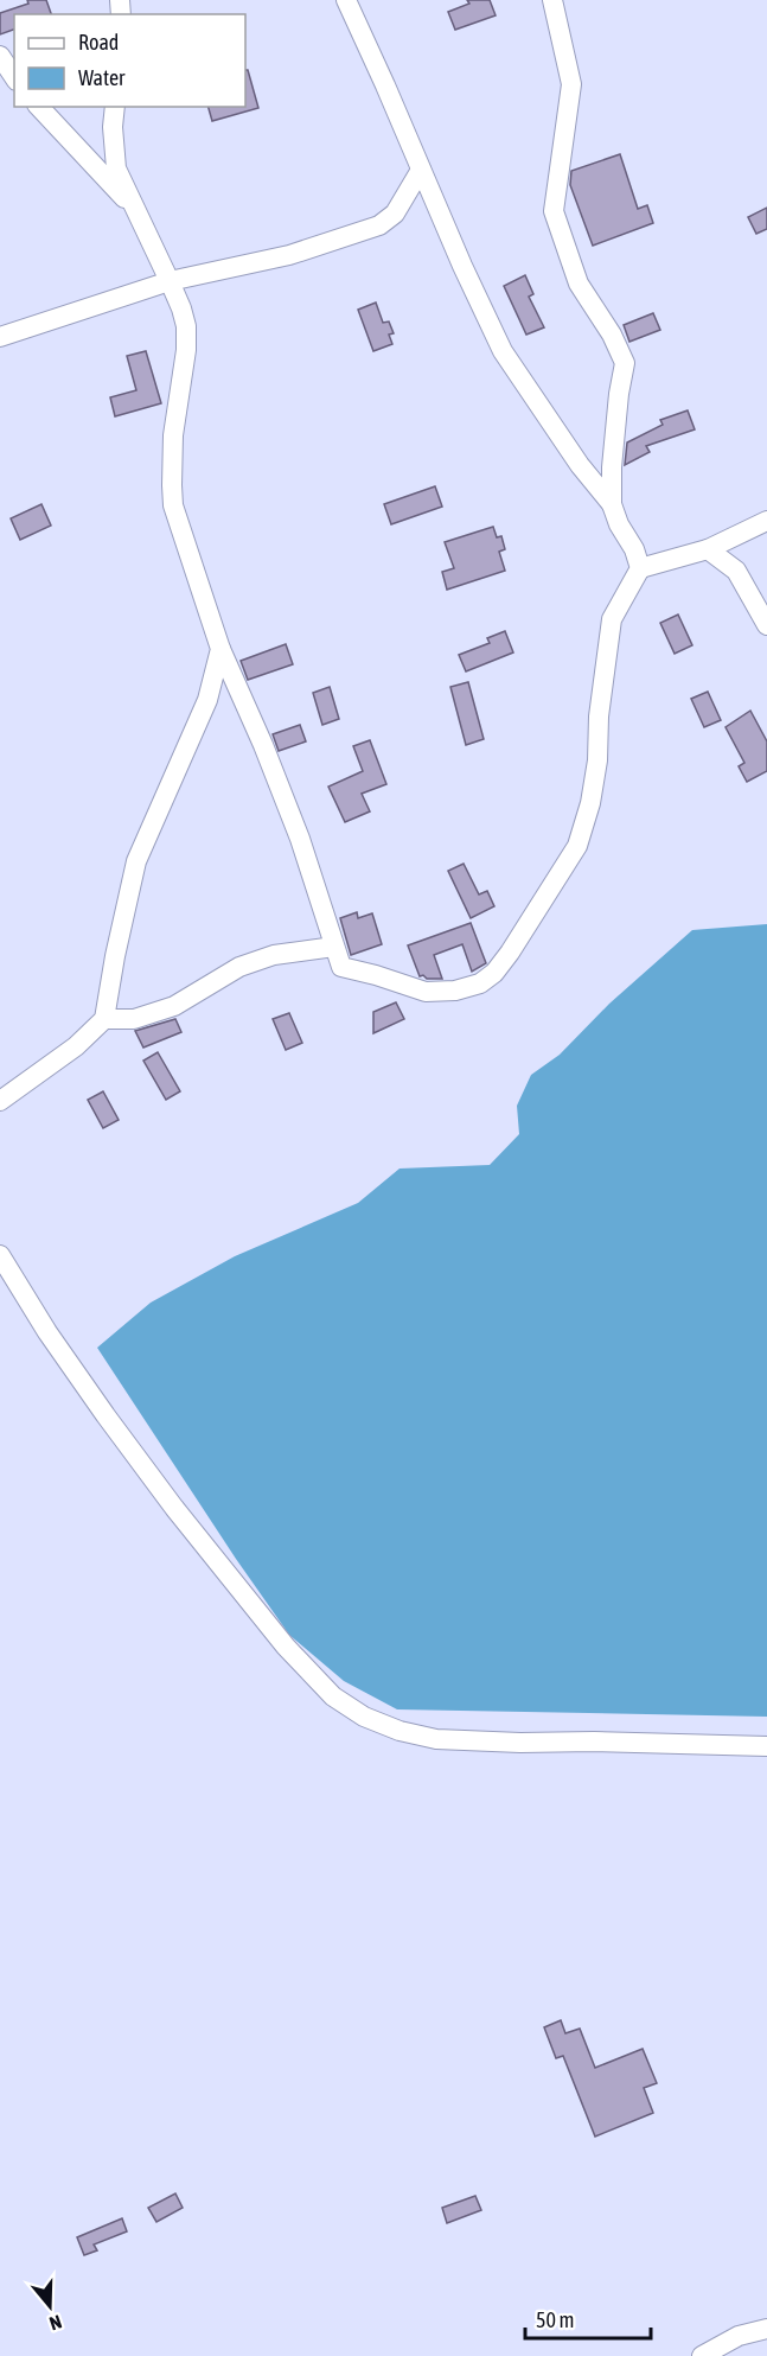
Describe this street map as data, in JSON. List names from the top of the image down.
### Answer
{
  "legend": ["Road", "Water"],
  "scale_bar": "50 m",
  "north": "bottom"
}
